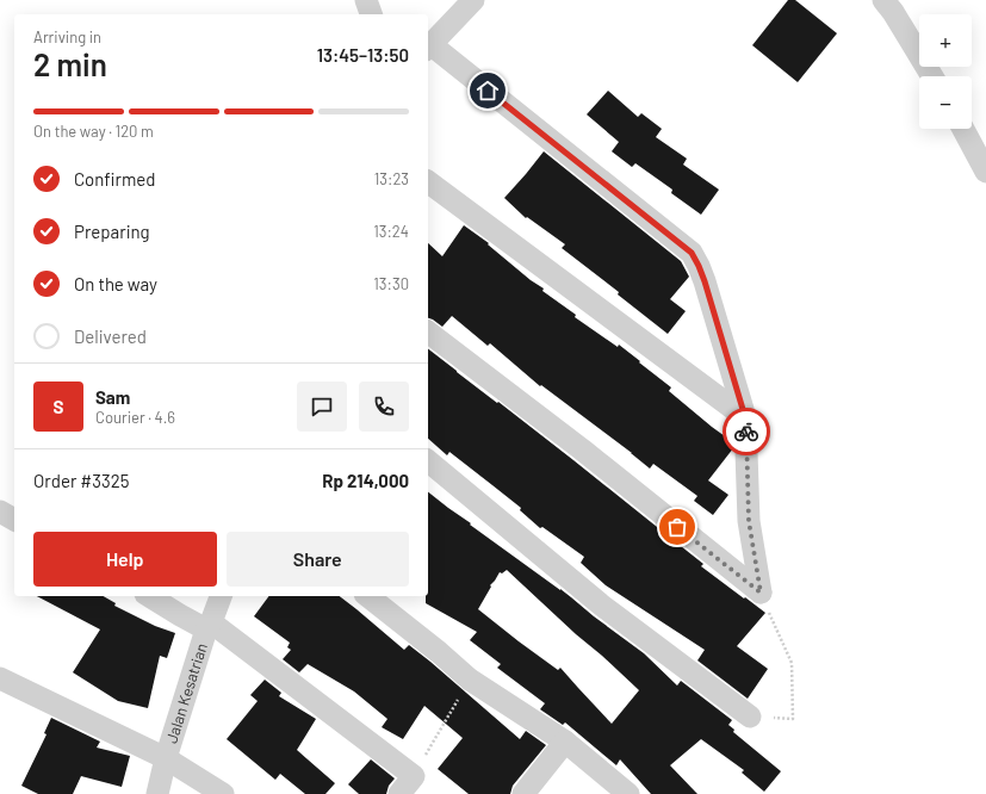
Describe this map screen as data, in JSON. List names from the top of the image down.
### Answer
{
  "streets": {
    "street": ["Jalan Kesatrian"]
  },
  "page": {
    "map_buttons": ["+", "−"],
    "heading": ["2 min", "Arriving in", "13:45–13:50"],
    "panel": [
      "Sam",
      "Courier · 4.6",
      "Order #3325",
      "Rp 214,000"
    ],
    "bar": "On the way · 120 m",
    "list": [
      ["Confirmed", "13:23"],
      ["Preparing", "13:24"],
      ["On the way", "13:30"],
      "Delivered"
    ],
    "round": "S",
    "buttons": ["Help", "Share"]
  }
}
